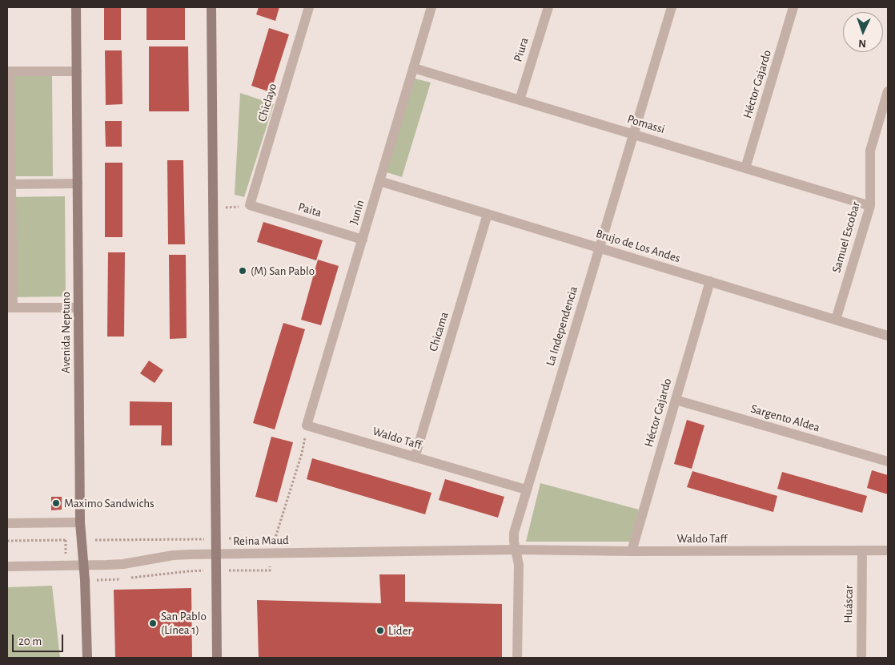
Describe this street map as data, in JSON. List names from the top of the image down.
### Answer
{
  "streets": {
    "main road": ["Avenida Neptuno"],
    "street": [
      "Piura",
      "Héctor Gajardo",
      "Chiclayo",
      "Pomassi",
      "Paita",
      "Junín",
      "Samuel Escobar",
      "Brujo de Los Andes",
      "La Independencia",
      "Chicama",
      "Sargento Aldea",
      "Waldo Taff",
      "Reina Maud",
      "Huáscar"
    ]
  },
  "crossings": [
    ["Piura", "Pomassi"],
    ["Héctor Gajardo", "Pomassi"],
    ["Héctor Gajardo", "Brujo de Los Andes"],
    ["Héctor Gajardo", "Sargento Aldea"],
    ["Héctor Gajardo", "Waldo Taff"],
    ["Chiclayo", "Paita"],
    ["Pomassi", "Junín"],
    ["Pomassi", "Samuel Escobar"],
    ["Pomassi", "La Independencia"],
    ["Paita", "Junín"],
    ["Junín", "Brujo de Los Andes"],
    ["Junín", "Waldo Taff"],
    ["Samuel Escobar", "Brujo de Los Andes"],
    ["Brujo de Los Andes", "La Independencia"],
    ["Brujo de Los Andes", "Chicama"],
    ["La Independencia", "Waldo Taff"],
    ["La Independencia", "Reina Maud"],
    ["Chicama", "Waldo Taff"],
    ["Avenida Neptuno", "Reina Maud"],
    ["Waldo Taff", "Reina Maud"],
    ["Waldo Taff", "Huáscar"]
  ],
  "places": [
    "(M) San Pablo",
    "Maximo Sandwichs",
    "San Pablo (Línea 1)",
    "Lider"
  ],
  "scale_bar": "20 m",
  "north": "bottom"
}
